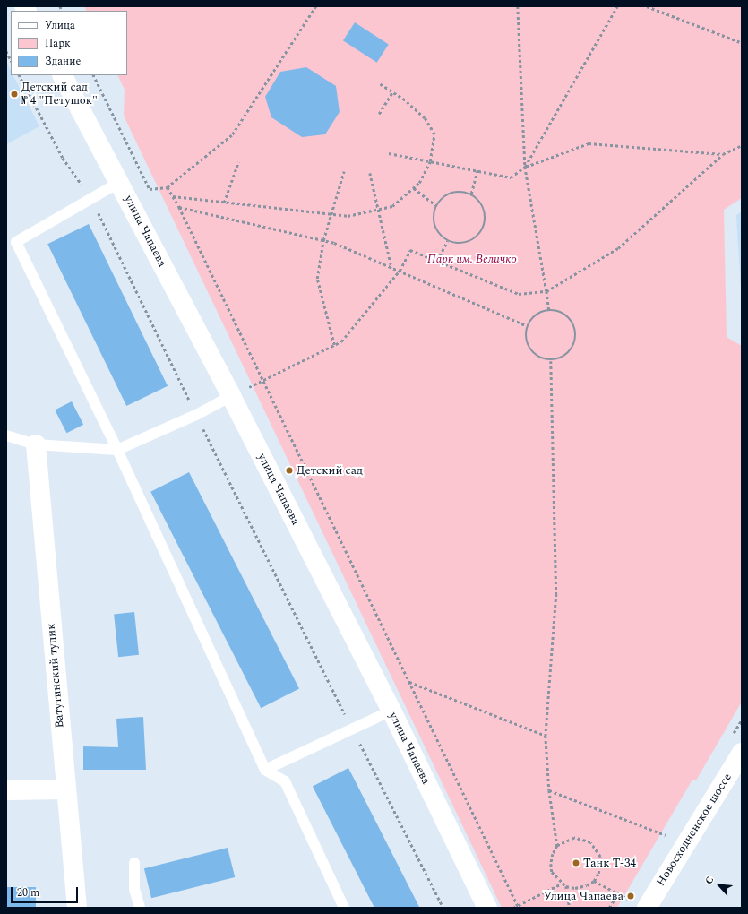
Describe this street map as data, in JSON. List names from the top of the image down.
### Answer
{
  "streets": {
    "street": ["улица Чапаева", "Ватутинский тупик", "Новосходненское шоссе"]
  },
  "parks": ["Парк им. Величко"],
  "places": [
    "Детский сад № 4 \"Петушок\"",
    "Детский сад",
    "Танк Т-34",
    "Улица Чапаева"
  ],
  "legend": ["Улица", "Парк", "Здание"],
  "scale_bar": "20 m",
  "north": "top left"
}
